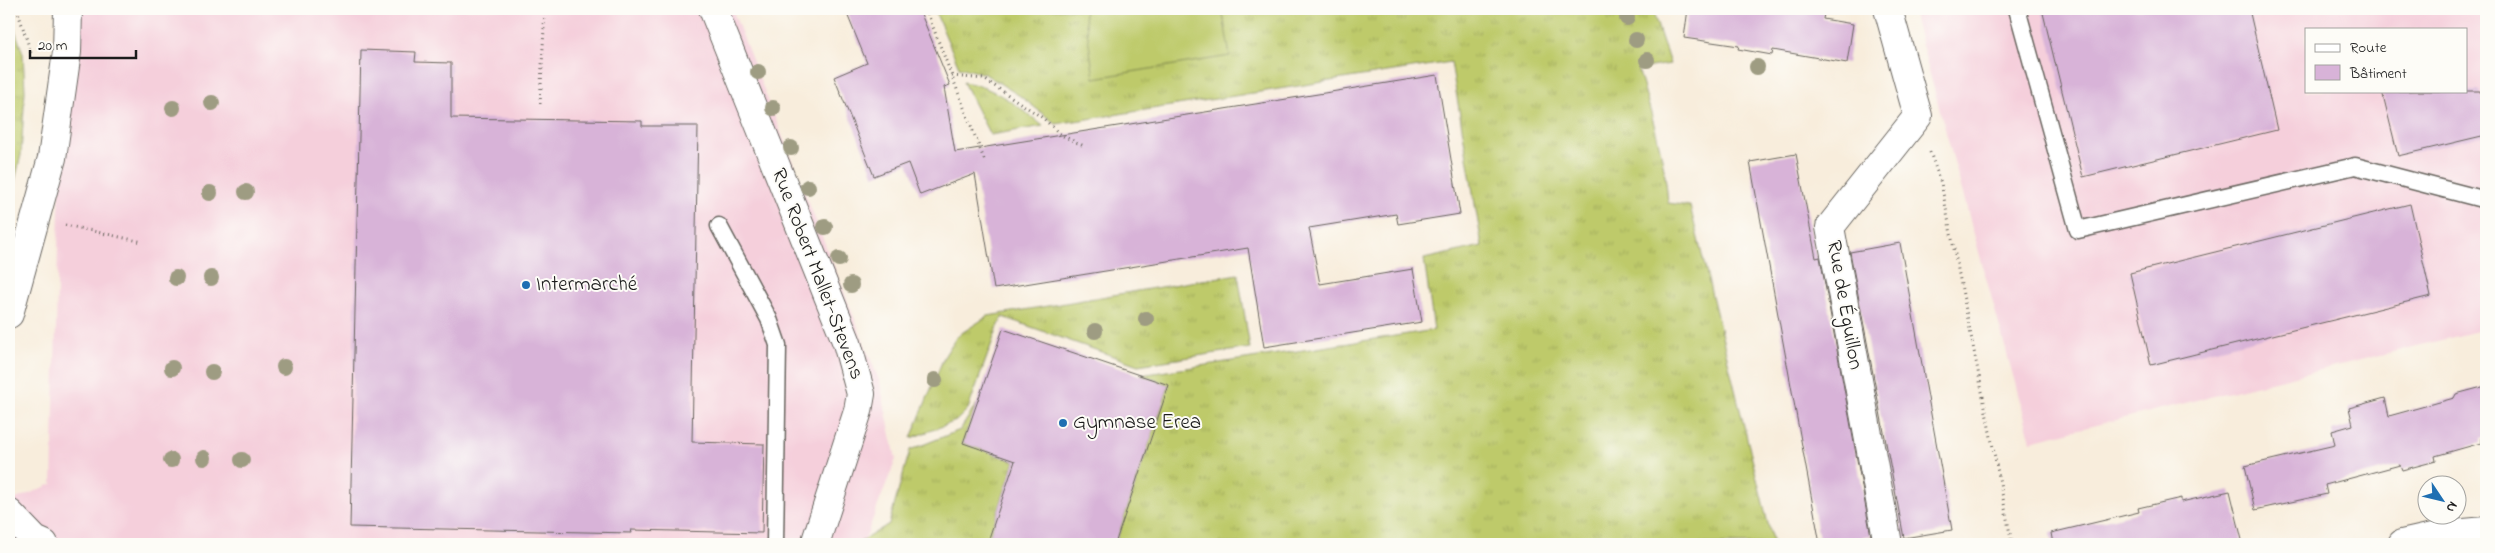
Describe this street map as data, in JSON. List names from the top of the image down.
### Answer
{
  "streets": {
    "street": ["Rue Robert Mallet-Stevens", "Rue de Éguillon"]
  },
  "places": ["Intermarché", "Gymnase Erea"],
  "legend": ["Route", "Bâtiment"],
  "scale_bar": "20 m",
  "north": "bottom right"
}
